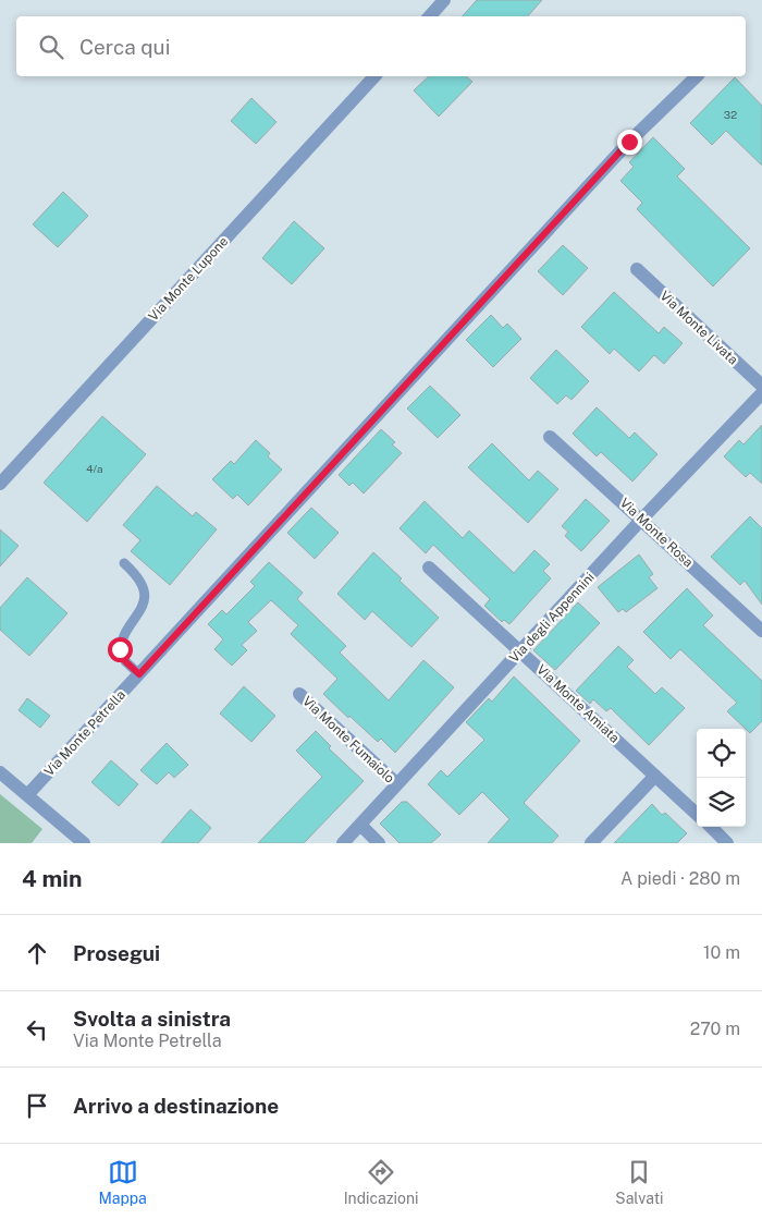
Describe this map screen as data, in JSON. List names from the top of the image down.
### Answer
{
  "streets": {
    "street": [
      "Via Monte Lupone",
      "Via Monte Livata",
      "Via Monte Rosa",
      "Via degli Appennini",
      "Via Monte Amiata",
      "Via Monte Petrella",
      "Via Monte Fumaiolo"
    ]
  },
  "crossings": [
    ["Via Monte Rosa", "Via degli Appennini"],
    ["Via degli Appennini", "Via Monte Amiata"],
    ["Via degli Appennini", "Via Monte Fumaiolo"]
  ],
  "house_numbers": ["32", "4/a"],
  "page": {
    "search": "Cerca qui",
    "heading": ["4 min", "A piedi · 280 m"],
    "list": [
      ["Prosegui", "10 m"],
      ["Svolta a sinistra", "Via Monte Petrella", "270 m"],
      "Arrivo a destinazione"
    ],
    "nav": ["Mappa", "Indicazioni", "Salvati"]
  }
}
